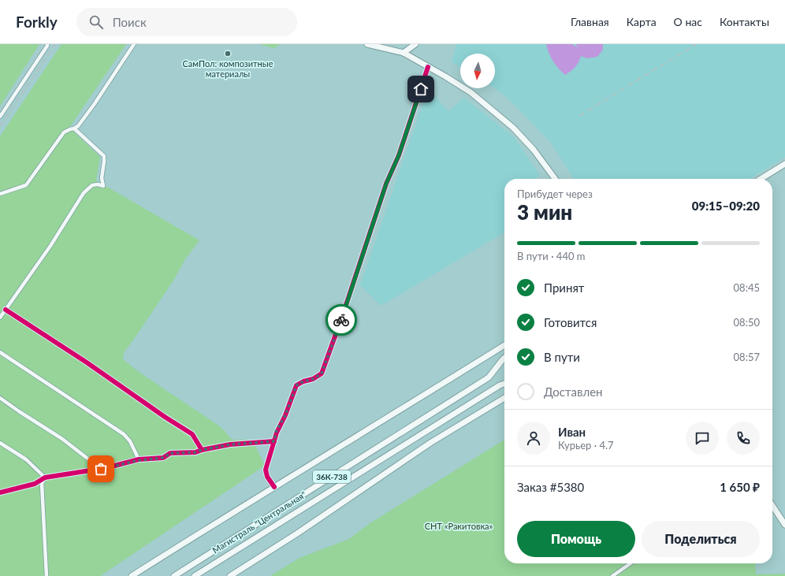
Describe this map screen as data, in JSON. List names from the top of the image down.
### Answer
{
  "streets": {
    "main road": ["36К-738", "Магистраль \"Центральная\""]
  },
  "parks": ["СНТ «Ракитовка»"],
  "places": ["СамПол: композитные материалы"],
  "north": "bottom",
  "page": {
    "header": "Forkly",
    "search": "Поиск",
    "nav": [
      "Главная",
      "Карта",
      "О нас",
      "Контакты"
    ],
    "heading": ["3 мин", "Прибудет через", "09:15–09:20"],
    "panel": [
      "Иван",
      "Курьер · 4.7",
      "Заказ #5380",
      "1 650 ₽"
    ],
    "bar": "В пути · 440 m",
    "list": [
      ["Принят", "08:45"],
      ["Готовится", "08:50"],
      ["В пути", "08:57"],
      "Доставлен"
    ],
    "buttons": ["Помощь", "Поделиться"]
  }
}
